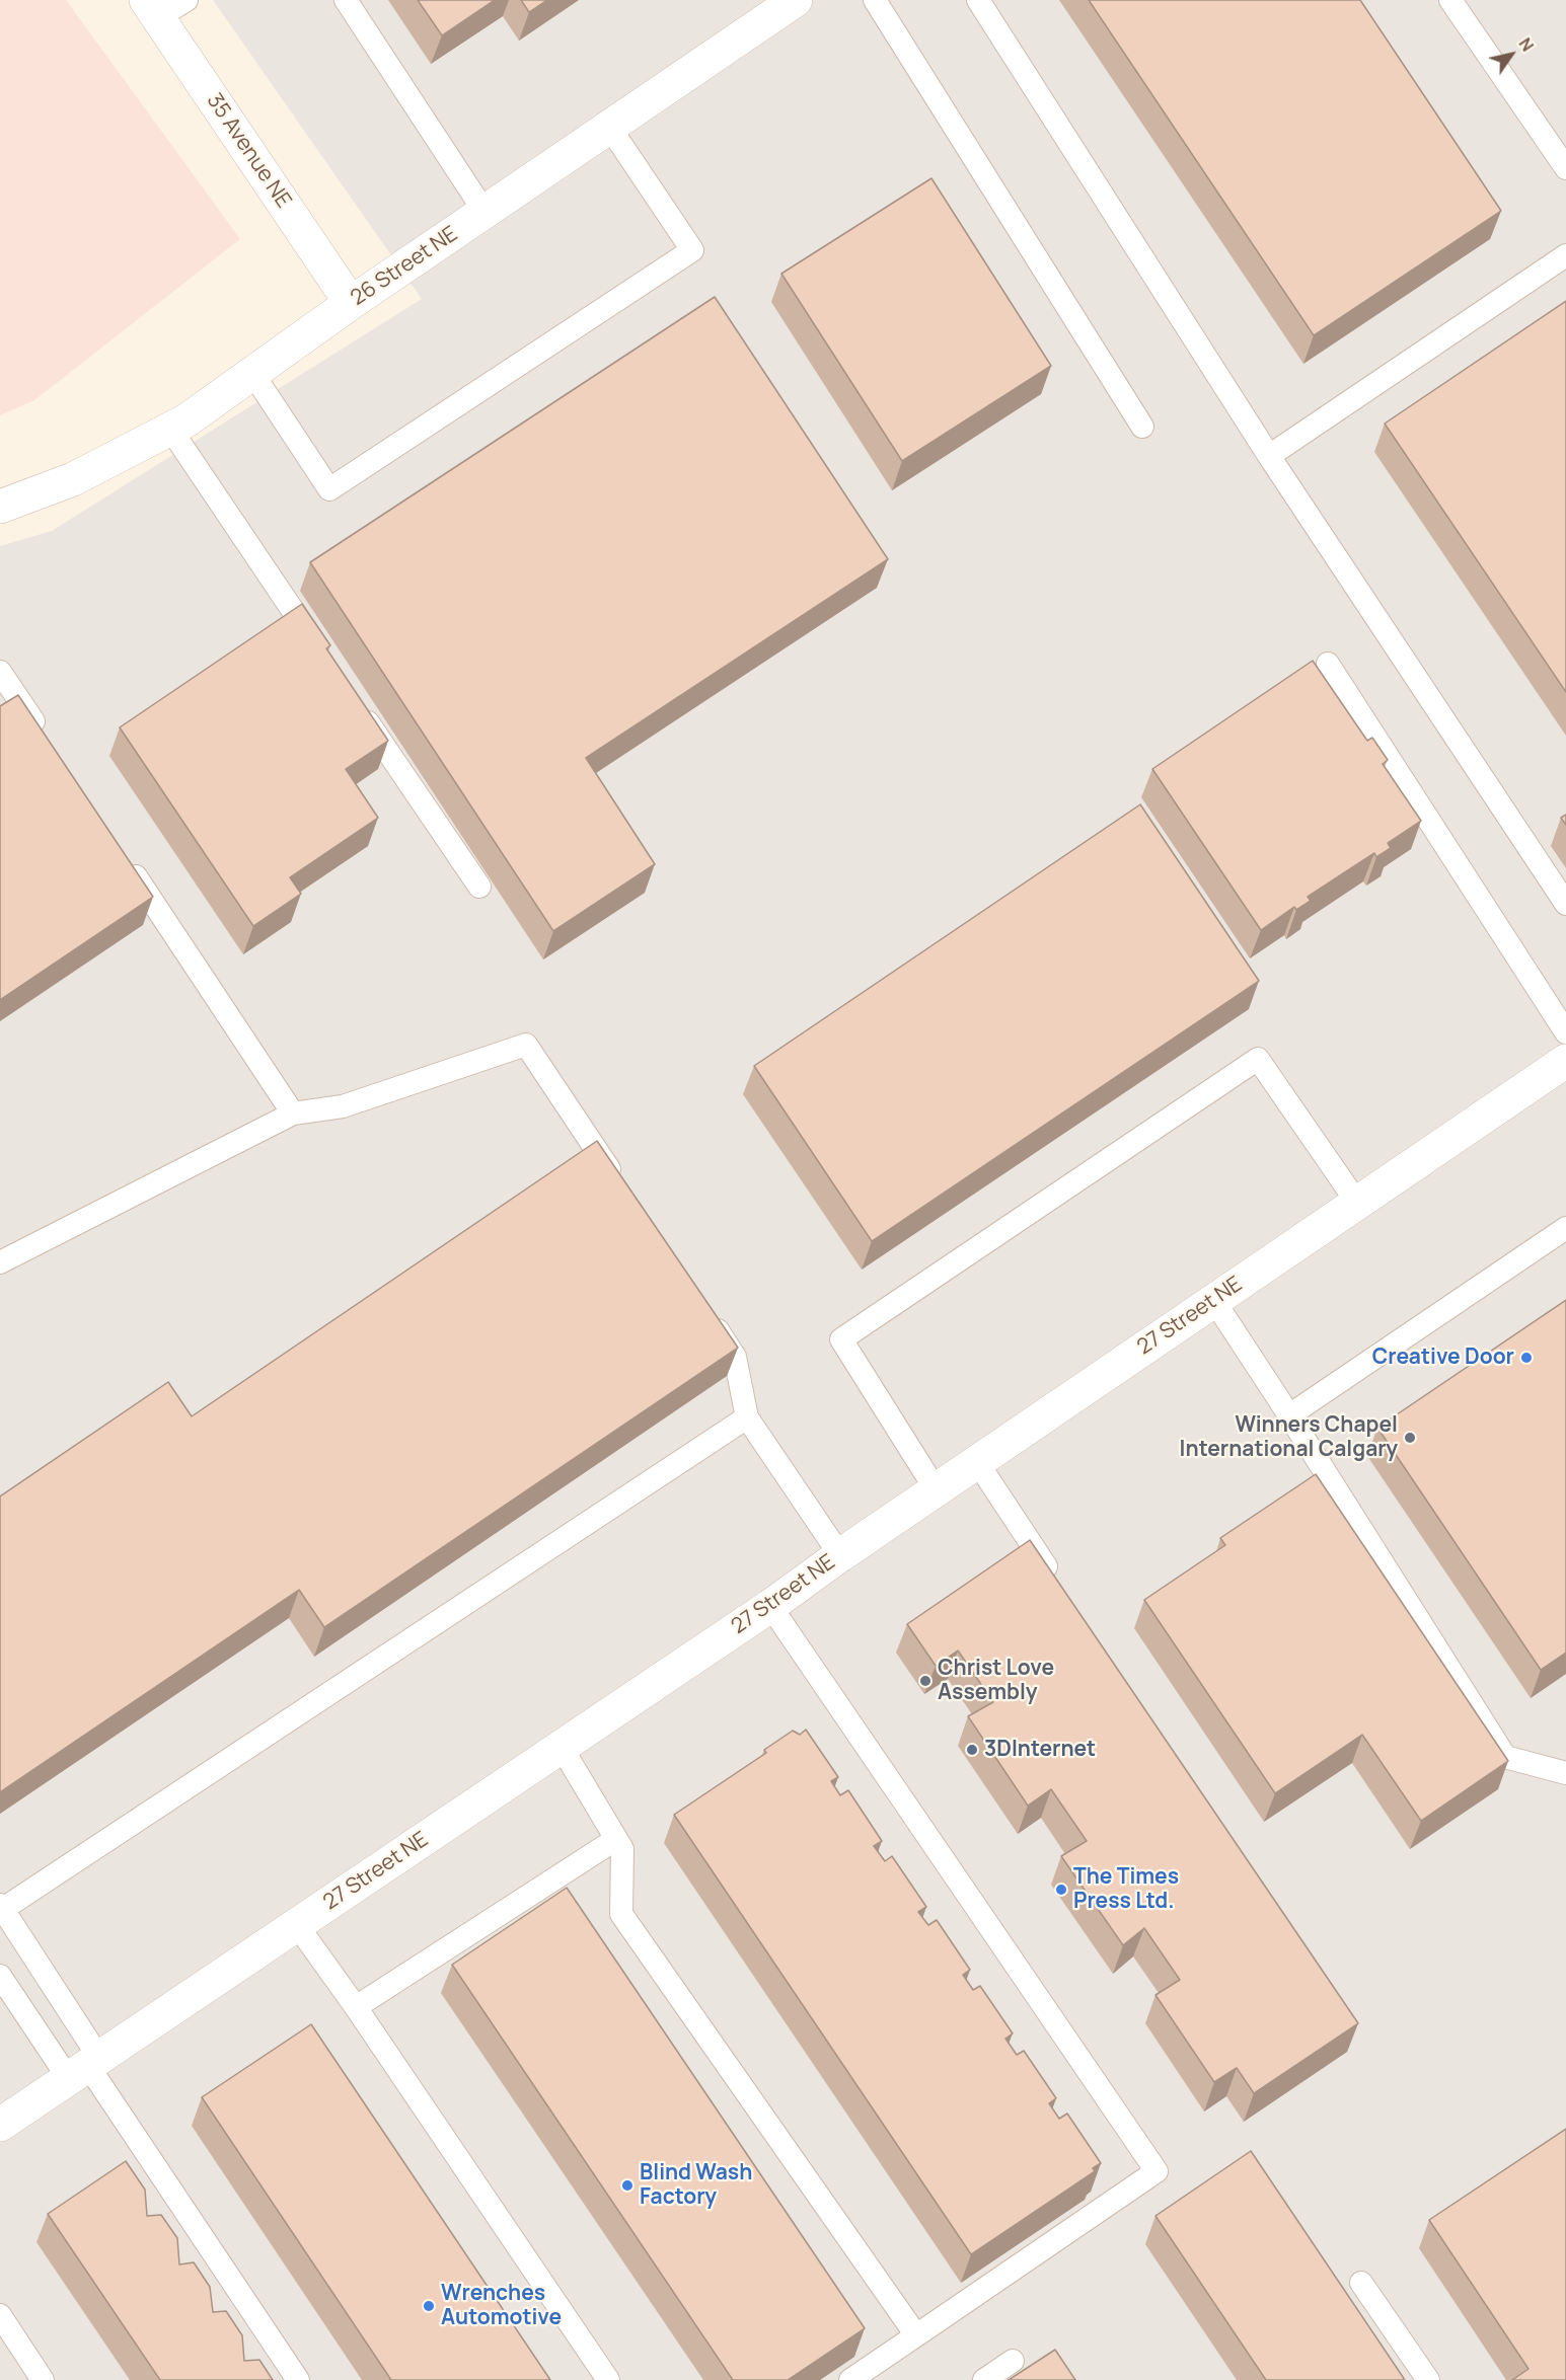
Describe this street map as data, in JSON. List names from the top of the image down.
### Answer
{
  "streets": {
    "street": ["35 Avenue NE", "26 Street NE", "27 Street NE"]
  },
  "crossings": [
    ["35 Avenue NE", "26 Street NE"]
  ],
  "places": [
    "Creative Door",
    "Winners Chapel International Calgary",
    "Christ Love Assembly",
    "3DInternet",
    "The Times Press Ltd.",
    "Blind Wash Factory",
    "Wrenches Automotive"
  ],
  "north": "top right"
}
